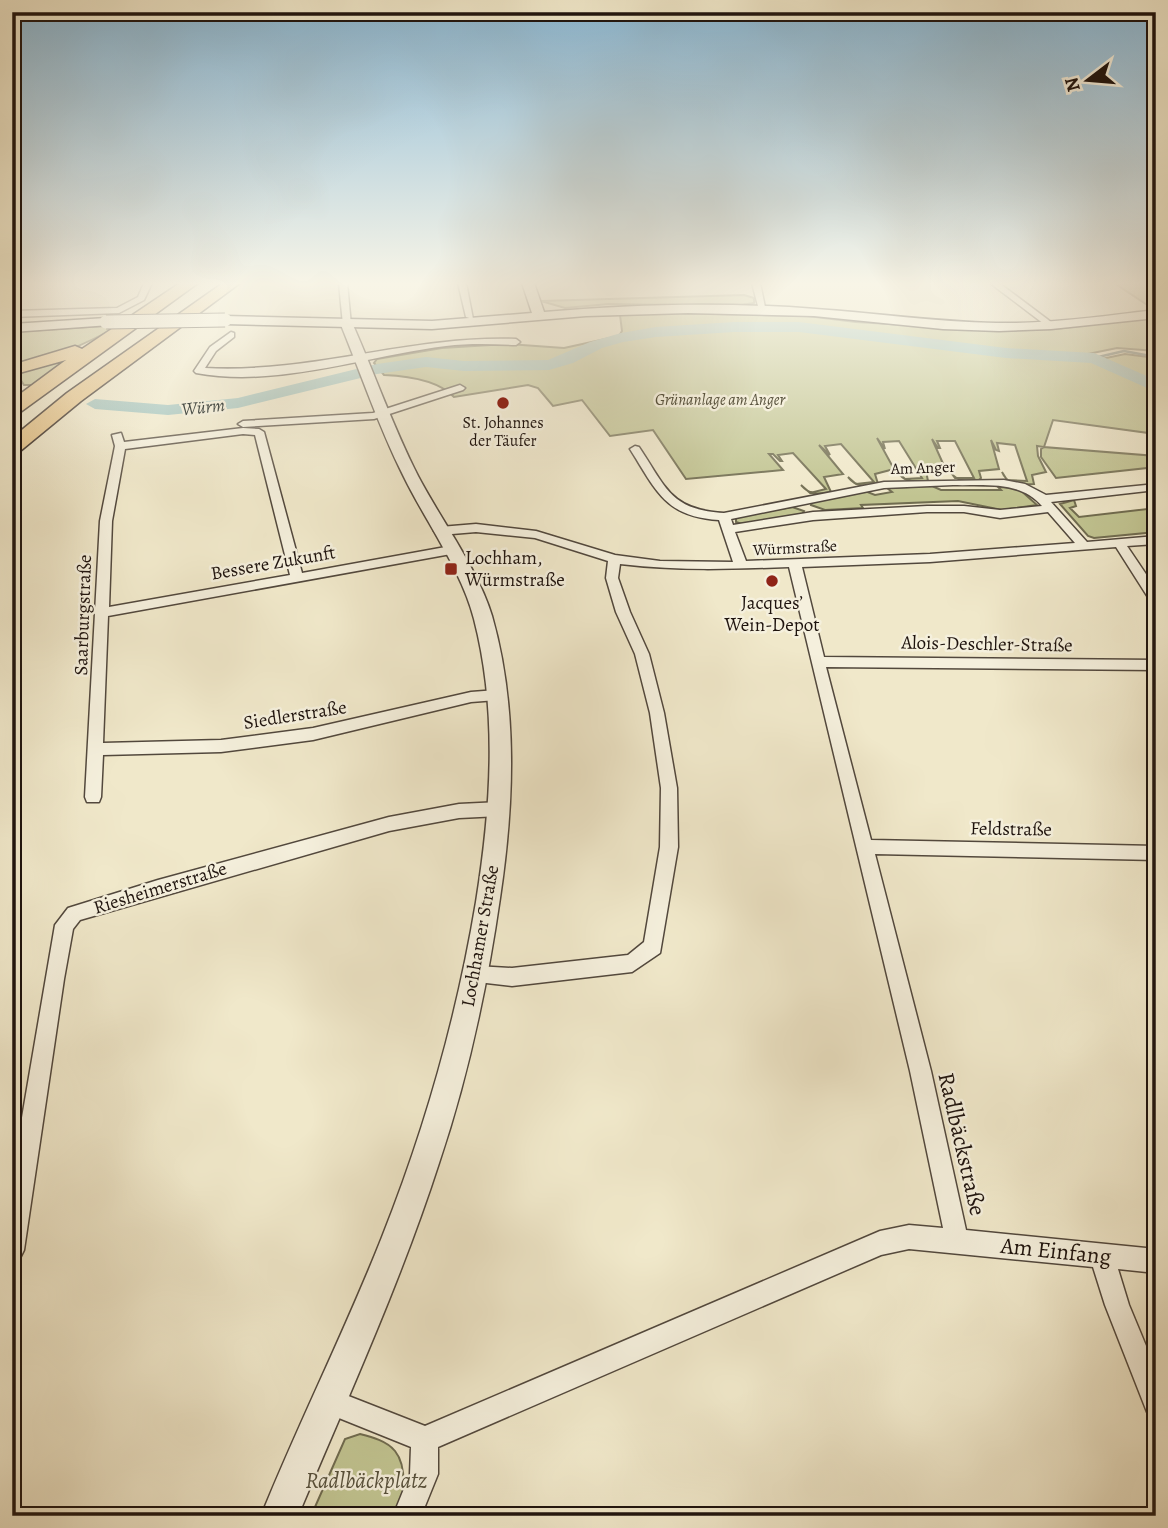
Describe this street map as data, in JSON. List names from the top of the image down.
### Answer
{
  "streets": {
    "street": [
      "Am Anger",
      "Würmstraße",
      "Bessere Zukunft",
      "Saarburgstraße",
      "Alois-Deschler-Straße",
      "Siedlerstraße",
      "Feldstraße",
      "Riesheimerstraße",
      "Lochhamer Straße",
      "Radlbäckstraße",
      "Am Einfang"
    ]
  },
  "crossings": [
    ["Am Anger", "Würmstraße"],
    ["Würmstraße", "Bessere Zukunft"],
    ["Würmstraße", "Lochhamer Straße"],
    ["Würmstraße", "Radlbäckstraße"],
    ["Bessere Zukunft", "Saarburgstraße"],
    ["Bessere Zukunft", "Lochhamer Straße"],
    ["Saarburgstraße", "Siedlerstraße"],
    ["Alois-Deschler-Straße", "Radlbäckstraße"],
    ["Siedlerstraße", "Lochhamer Straße"],
    ["Feldstraße", "Radlbäckstraße"],
    ["Riesheimerstraße", "Lochhamer Straße"],
    ["Radlbäckstraße", "Am Einfang"]
  ],
  "water": ["Würm"],
  "parks": ["Grünanlage am Anger", "Radlbäckplatz"],
  "places": {
    "other": ["St. Johannes der Täufer", "Jacques’ Wein-Depot"],
    "transit": ["Lochham, Würmstraße"]
  },
  "north": "left"
}
